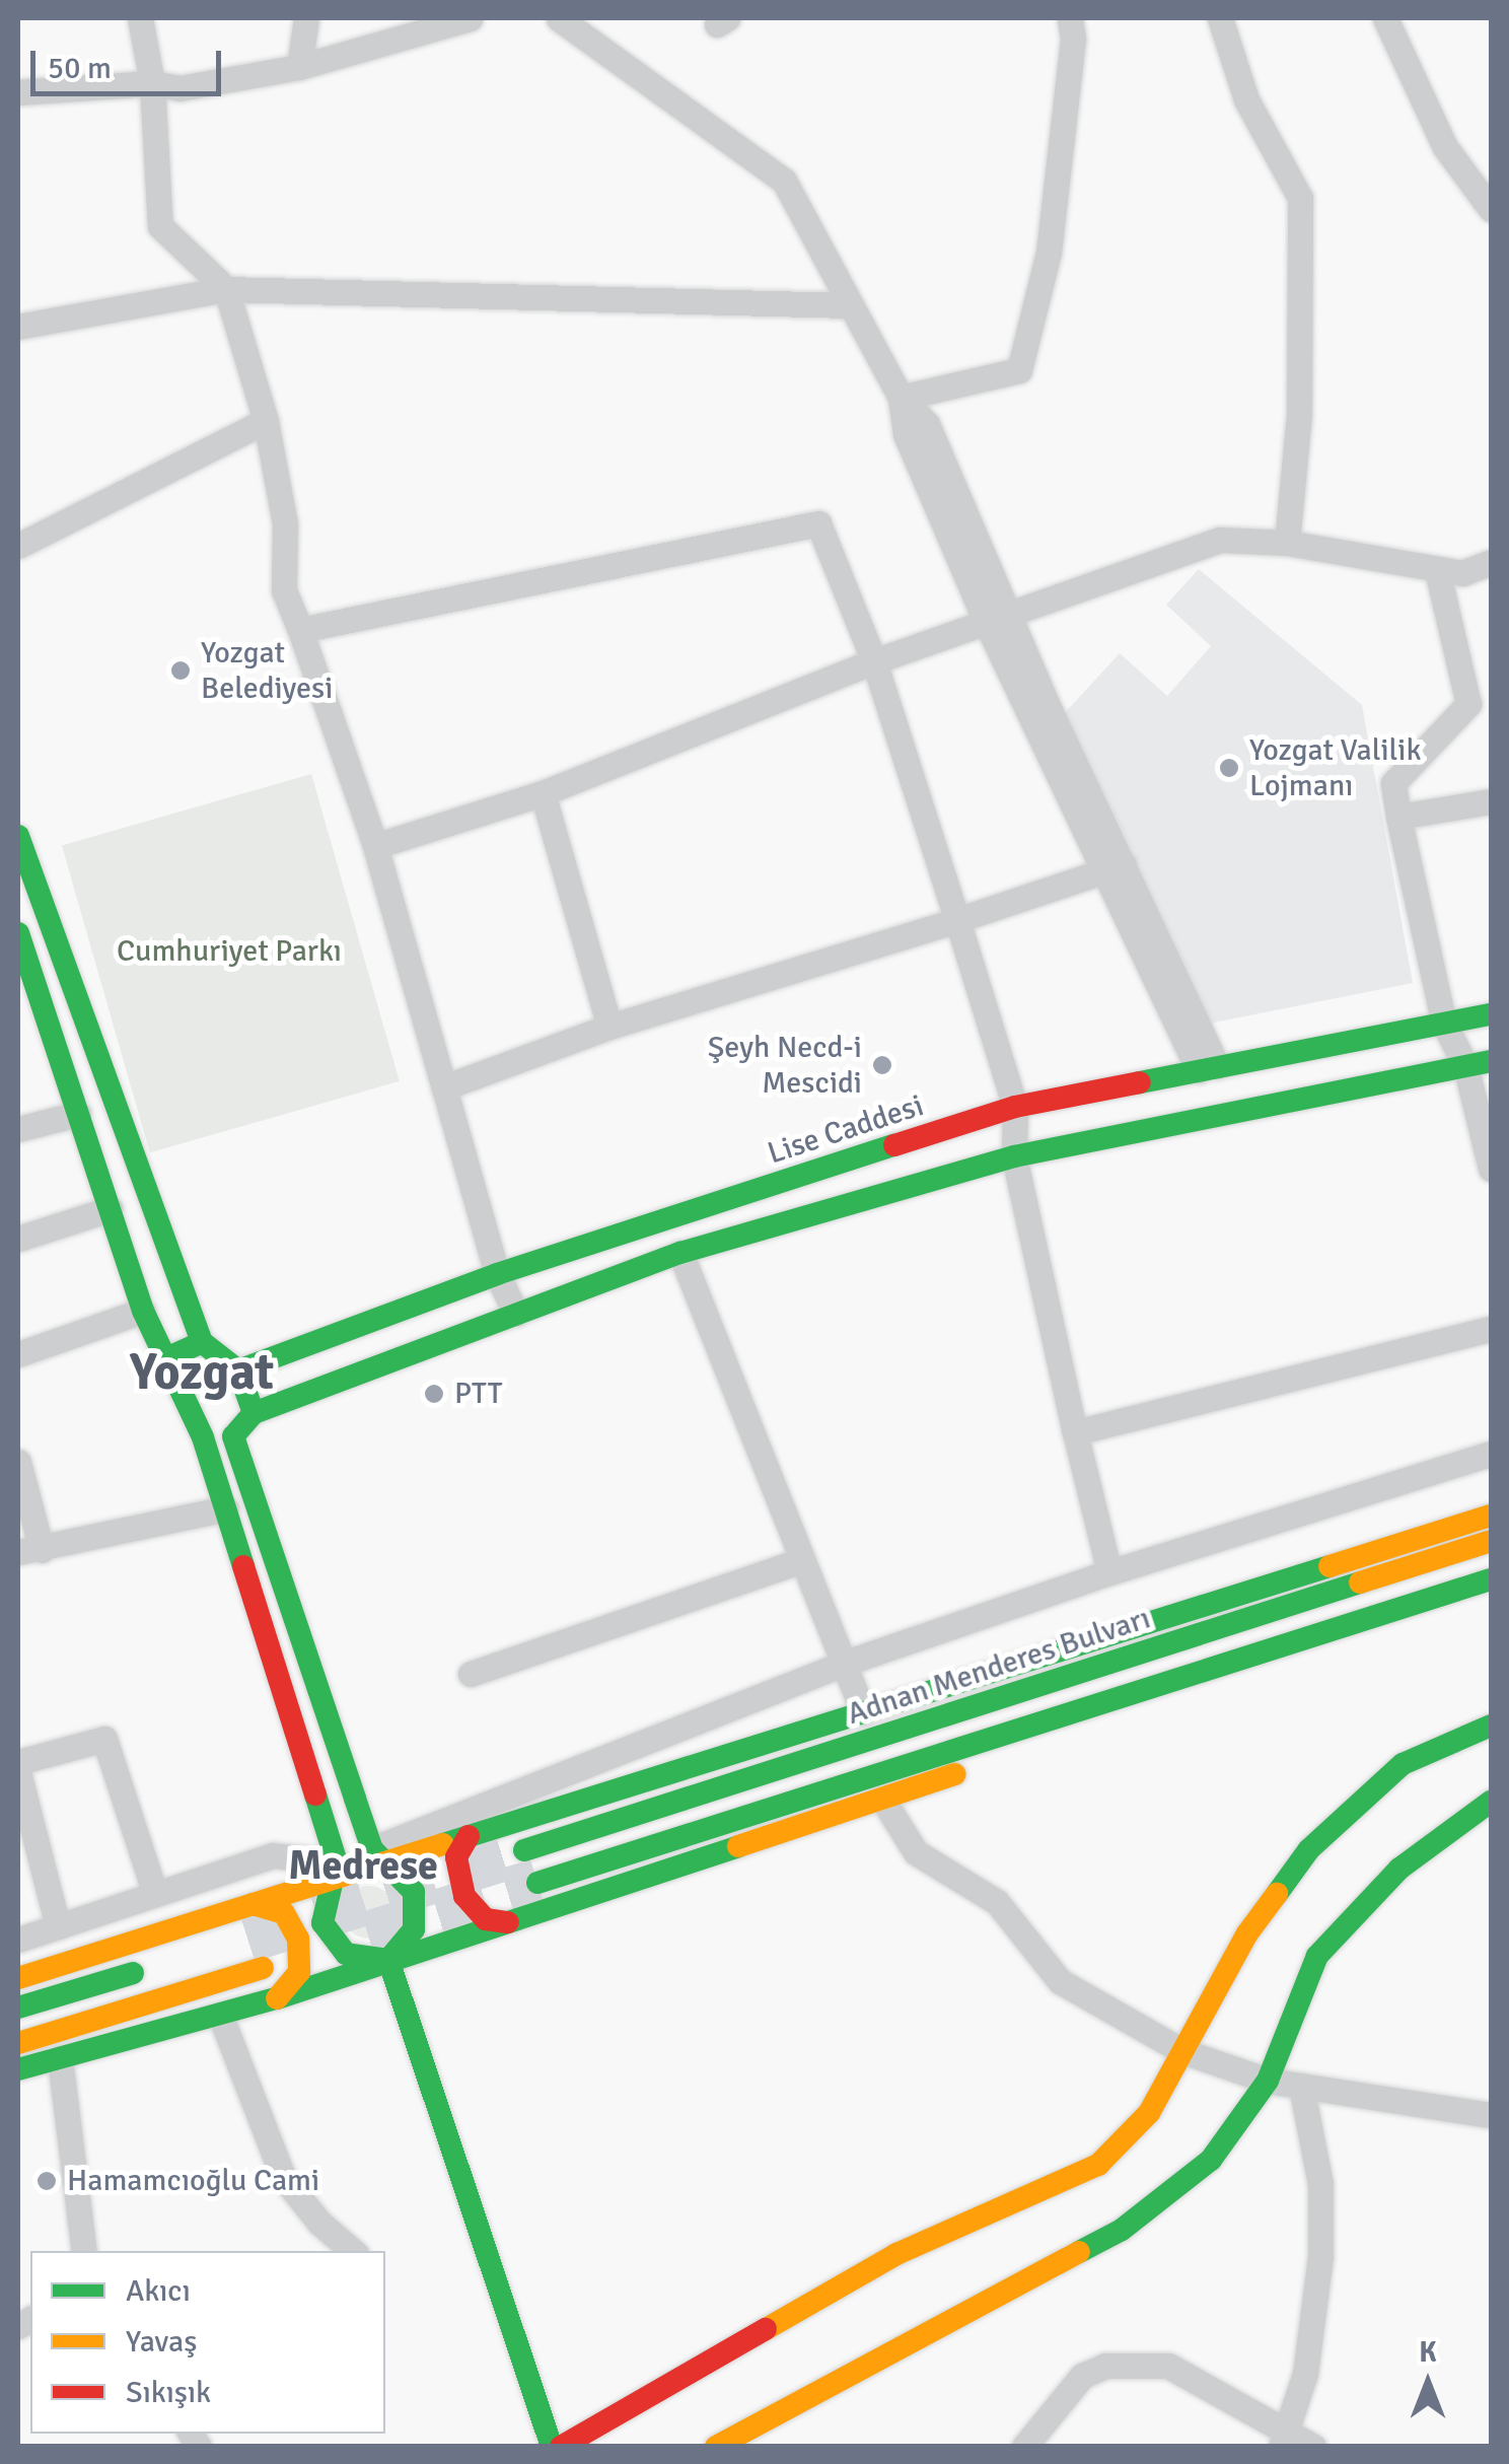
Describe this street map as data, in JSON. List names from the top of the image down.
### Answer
{
  "streets": {
    "main road": ["Lise Caddesi", "Adnan Menderes Bulvarı"]
  },
  "districts": ["Yozgat", "Medrese"],
  "parks": ["Cumhuriyet Parkı"],
  "places": [
    "Yozgat Belediyesi",
    "Yozgat Valilik Lojmanı",
    "Şeyh Necd-i Mescidi",
    "PTT",
    "Hamamcıoğlu Cami"
  ],
  "legend": ["Akıcı", "Yavaş", "Sıkışık"],
  "scale_bar": "50 m",
  "north": "top"
}
